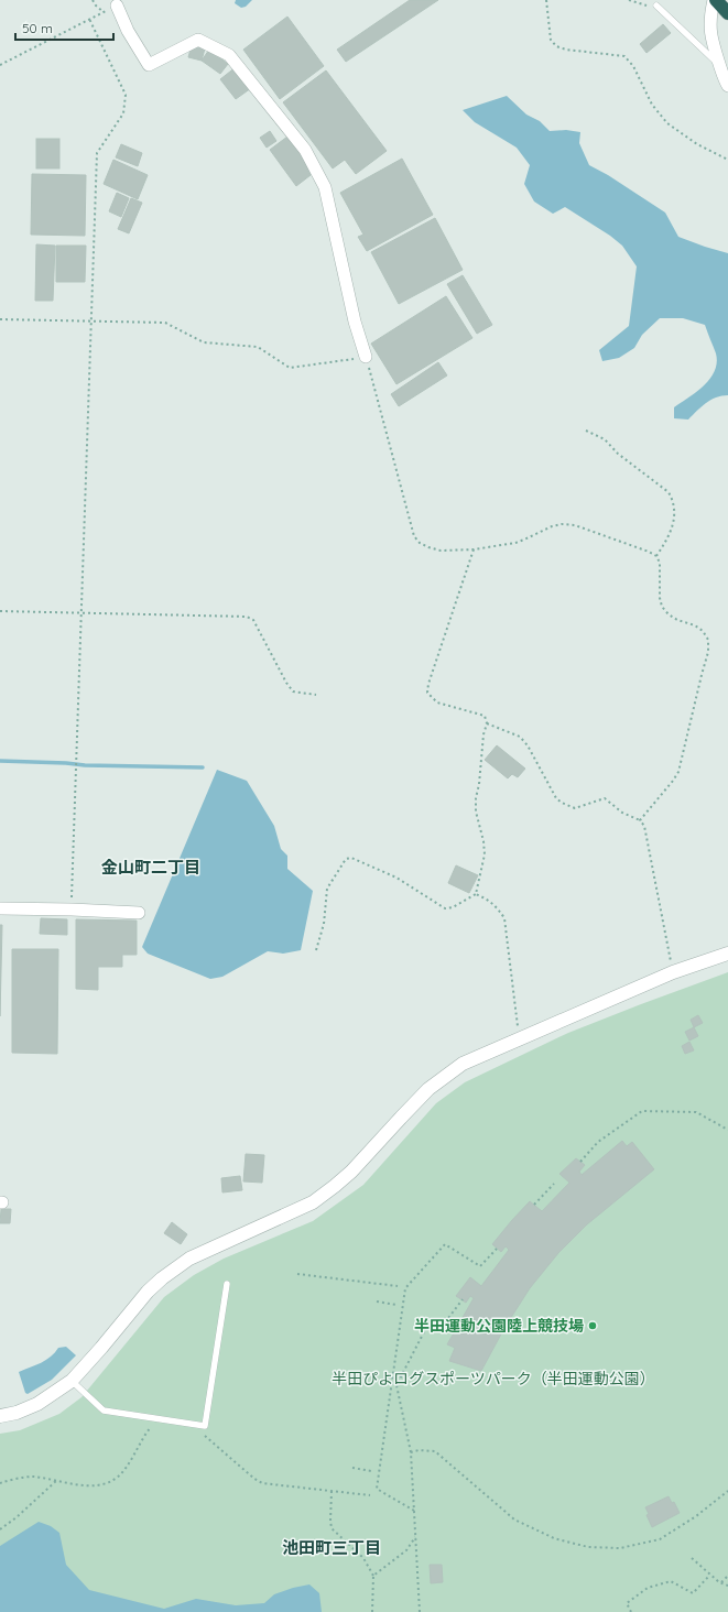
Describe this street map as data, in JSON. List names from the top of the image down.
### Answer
{
  "districts": ["金山町二丁目", "池田町三丁目"],
  "parks": ["半田ぴよログスポーツパーク（半田運動公園）"],
  "places": ["半田運動公園陸上競技場"],
  "scale_bar": "50 m"
}
